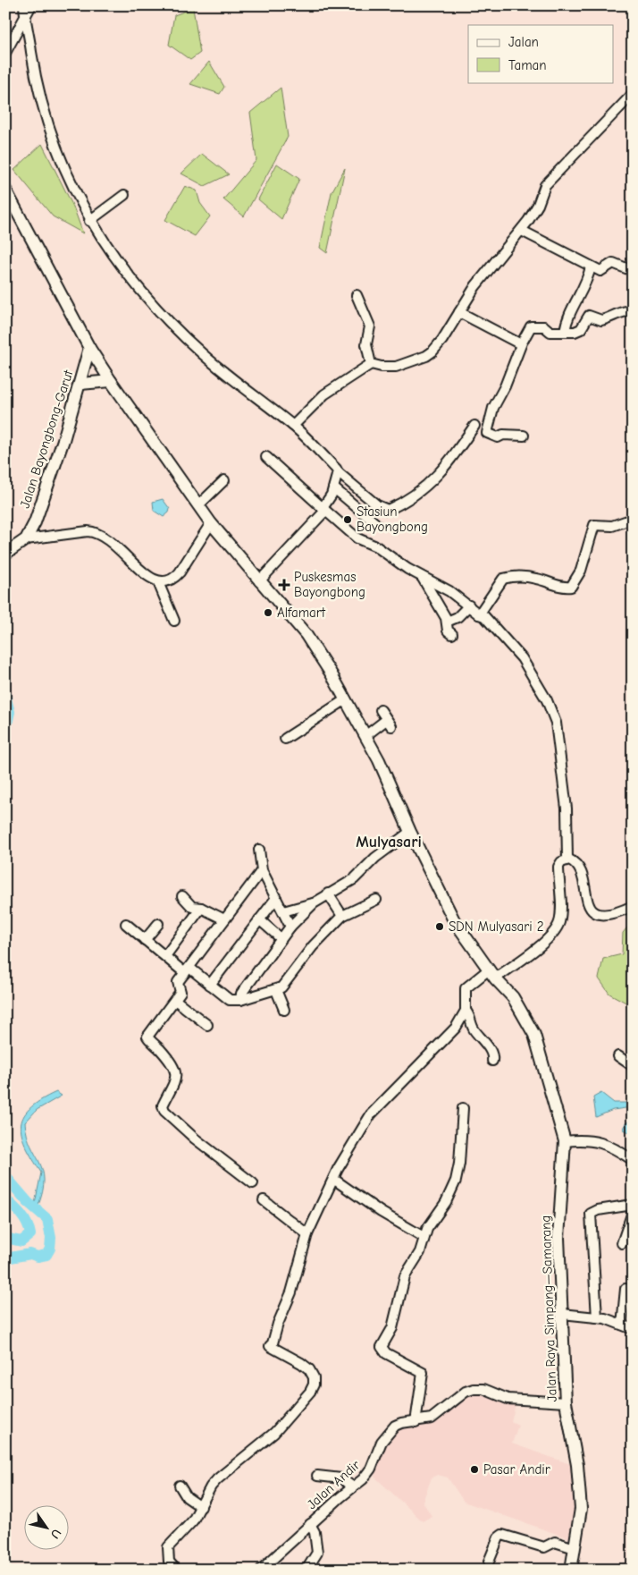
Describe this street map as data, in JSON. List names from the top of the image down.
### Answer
{
  "streets": {
    "main road": ["Jalan Bayongbong-Garut", "Jalan Raya Simpang—Samarang"],
    "street": ["Jalan Andir"]
  },
  "crossings": [
    ["Jalan Bayongbong-Garut", "Jalan Raya Simpang—Samarang"],
    ["Jalan Raya Simpang—Samarang", "Jalan Andir"]
  ],
  "districts": ["Mulyasari"],
  "places": {
    "other": [
      "Stasiun Bayongbong",
      "Alfamart",
      "SDN Mulyasari 2",
      "Pasar Andir"
    ],
    "health": ["Puskesmas Bayongbong"]
  },
  "legend": ["Jalan", "Taman"],
  "north": "bottom right"
}
